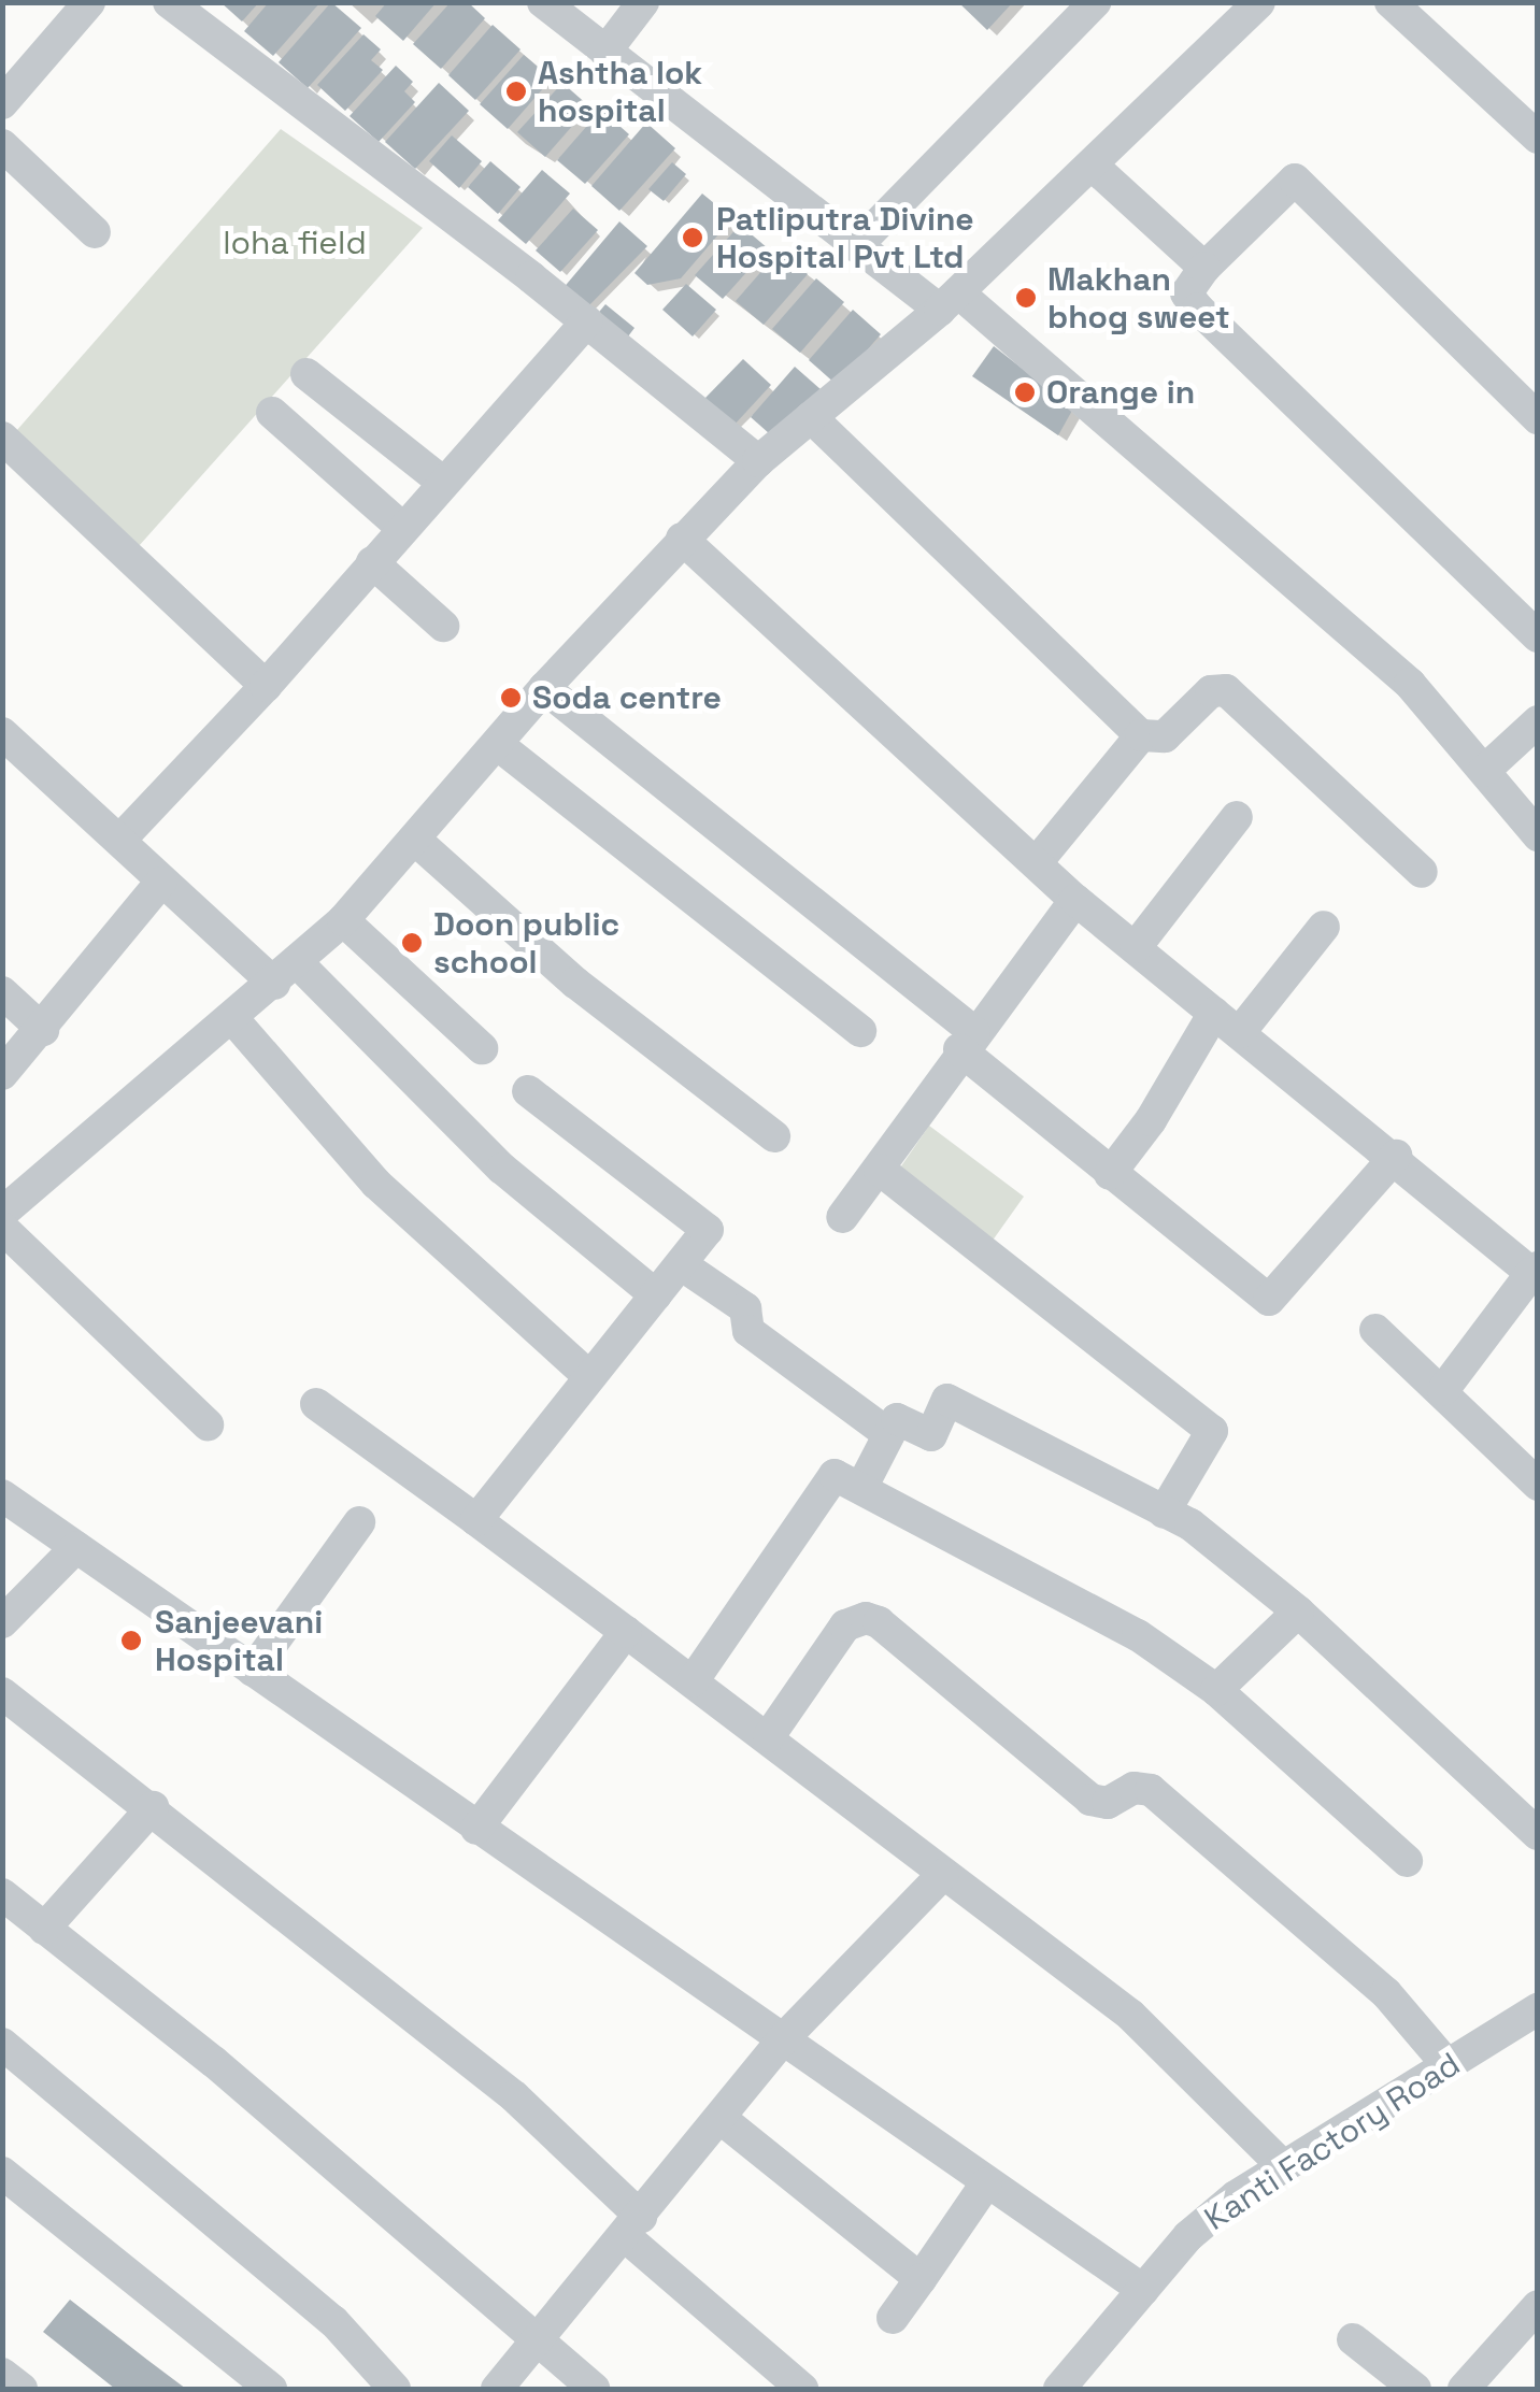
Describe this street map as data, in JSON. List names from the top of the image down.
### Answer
{
  "streets": {
    "street": ["Kanti Factory Road"]
  },
  "parks": ["loha field"],
  "places": [
    "Ashtha lok hospital",
    "Patliputra Divine Hospital Pvt Ltd",
    "Makhan bhog sweet",
    "Orange in",
    "Soda centre",
    "Doon public school",
    "Sanjeevani Hospital"
  ]
}
